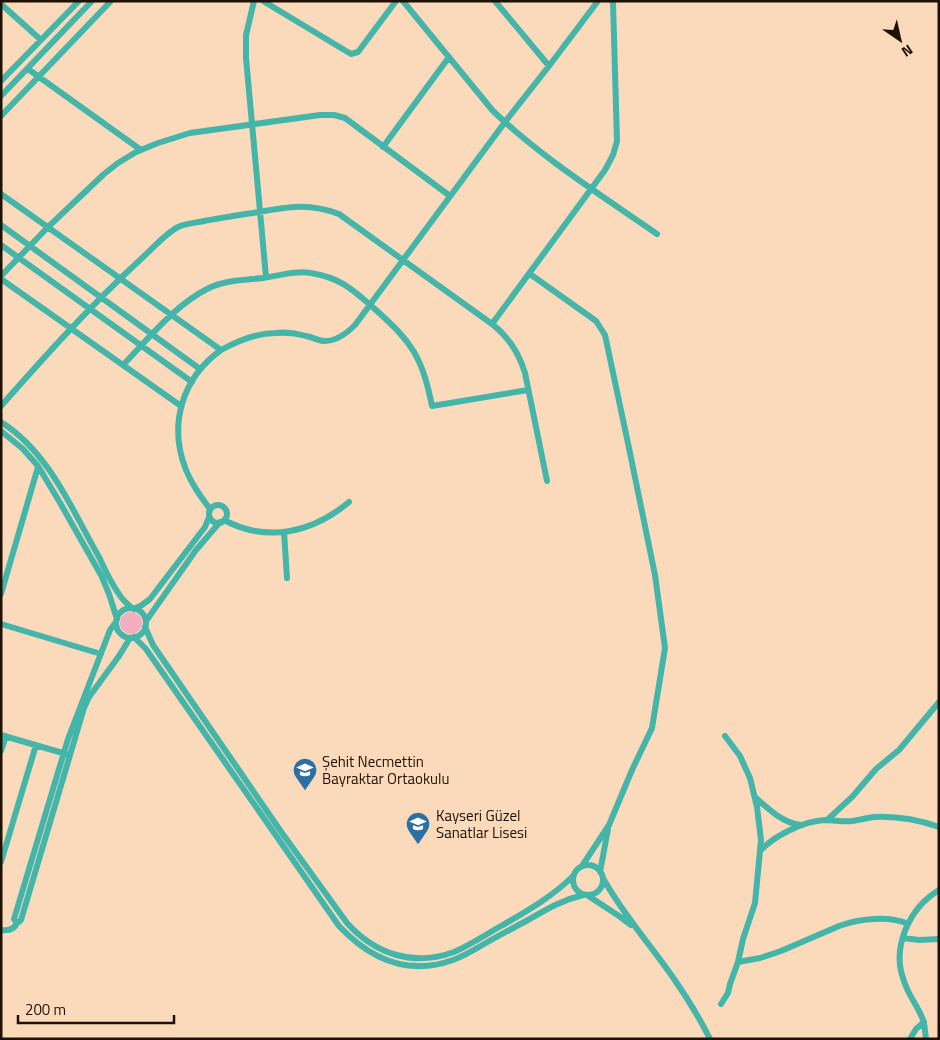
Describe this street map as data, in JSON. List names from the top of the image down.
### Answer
{
  "places": {
    "school or university": ["Şehit Necmettin Bayraktar Ortaokulu", "Kayseri Güzel Sanatlar Lisesi"]
  },
  "scale_bar": "200 m",
  "north": "bottom right"
}
